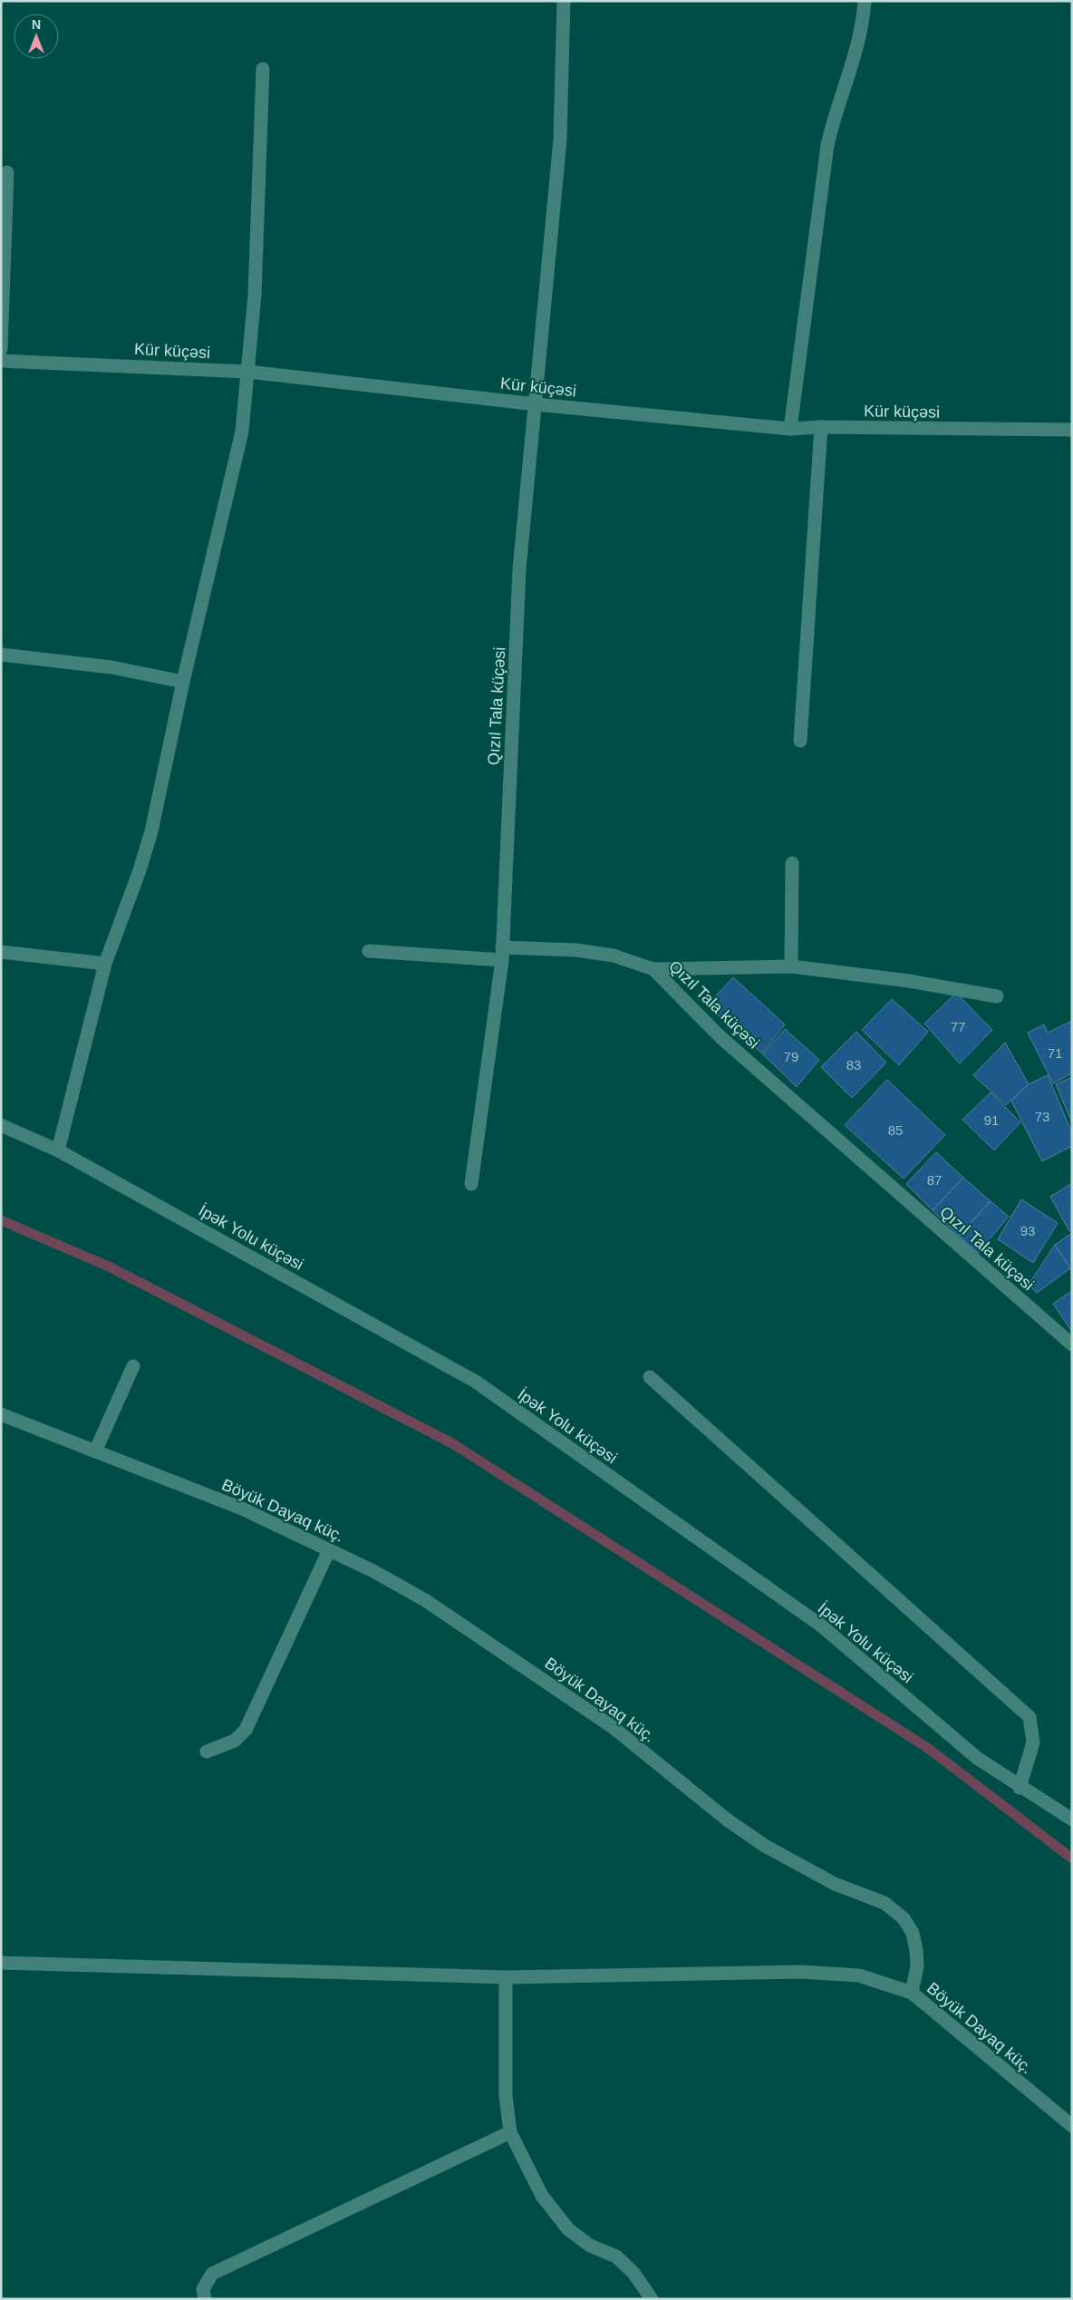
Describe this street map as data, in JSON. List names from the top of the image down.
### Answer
{
  "streets": {
    "street": [
      "Kür küçəsi",
      "Qızıl Tala küçəsi",
      "İpək Yolu küçəsi",
      "Böyük Dayaq küç."
    ]
  },
  "crossings": [
    ["Kür küçəsi", "Qızıl Tala küçəsi"]
  ],
  "house_numbers": [
    "77",
    "71",
    "79",
    "83",
    "73",
    "91",
    "85",
    "87",
    "93"
  ],
  "north": "top"
}
